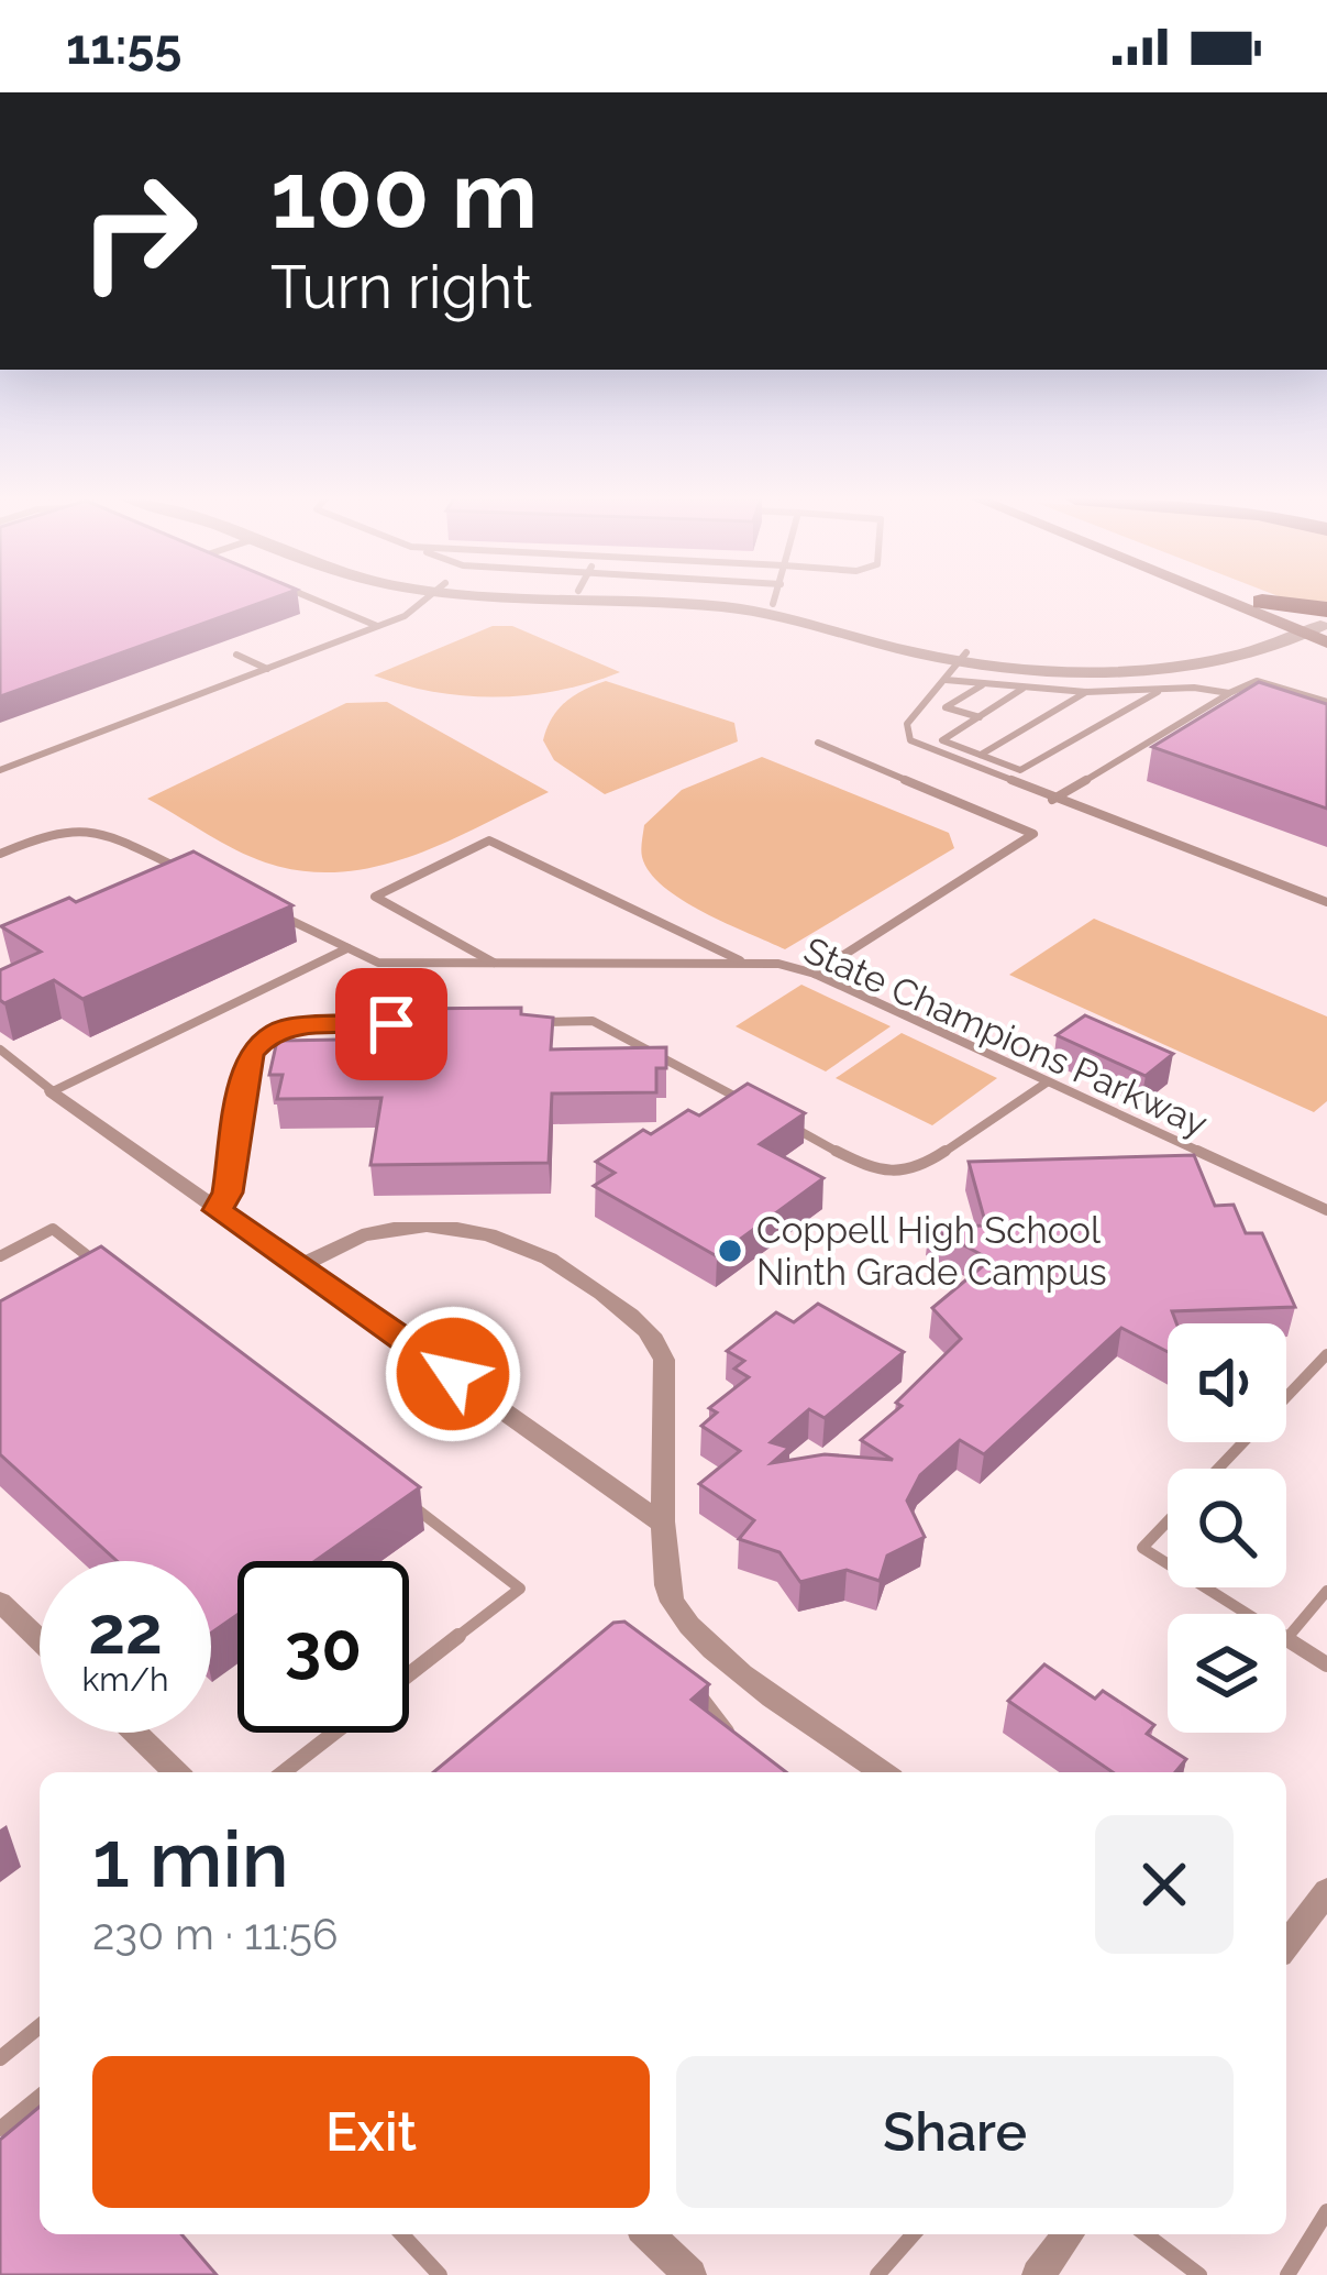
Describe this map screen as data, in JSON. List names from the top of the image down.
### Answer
{
  "streets": {
    "lane": ["State Champions Parkway"]
  },
  "places": ["Coppell High School Ninth Grade Campus"],
  "page": {
    "status": "11:55",
    "turn": ["100 m", "Turn right"],
    "speed": "22 km/h",
    "limit": "30",
    "heading": ["1 min", "230 m · 11:56"],
    "buttons": ["Exit", "Share"]
  }
}
